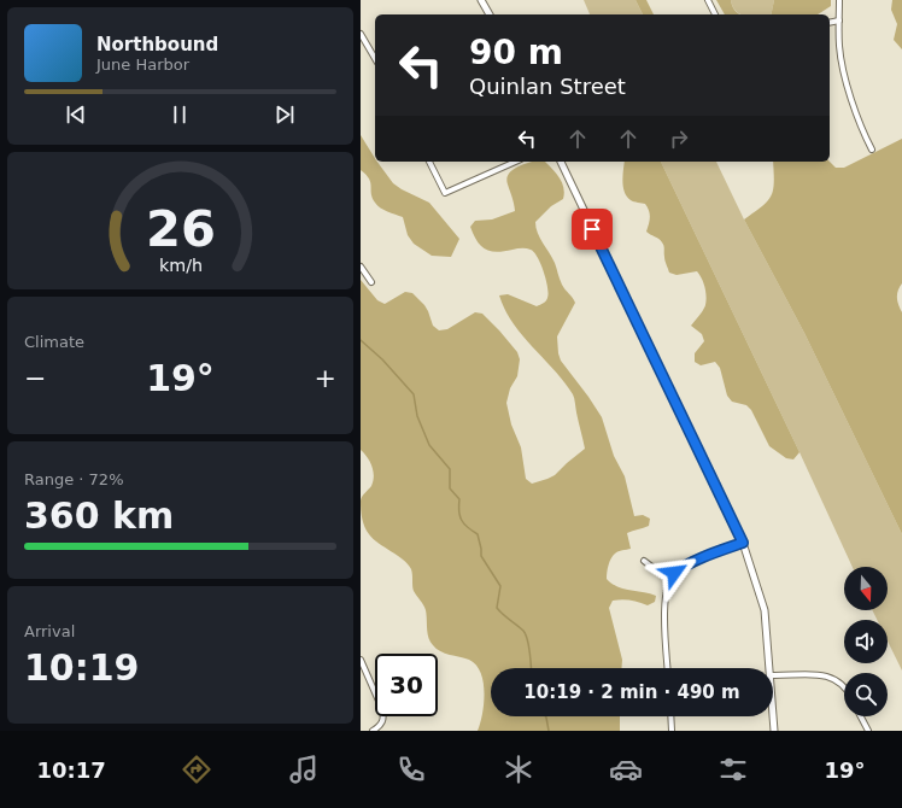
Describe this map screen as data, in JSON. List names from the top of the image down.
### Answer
{
  "north": "bottom",
  "page": {
    "turn": ["90 m", "Quinlan Street"],
    "song": ["Northbound", "June Harbor"],
    "tile": [
      "Climate",
      ["Range · 72%", "360 km"],
      ["Arrival", "10:19"]
    ],
    "heat": ["−", "19°", "+"],
    "limit": "30",
    "trip": "10:19 · 2 min · 490 m",
    "tabs": ["10:17", "19°"],
    "gauge": ["26", "km/h"]
  }
}
